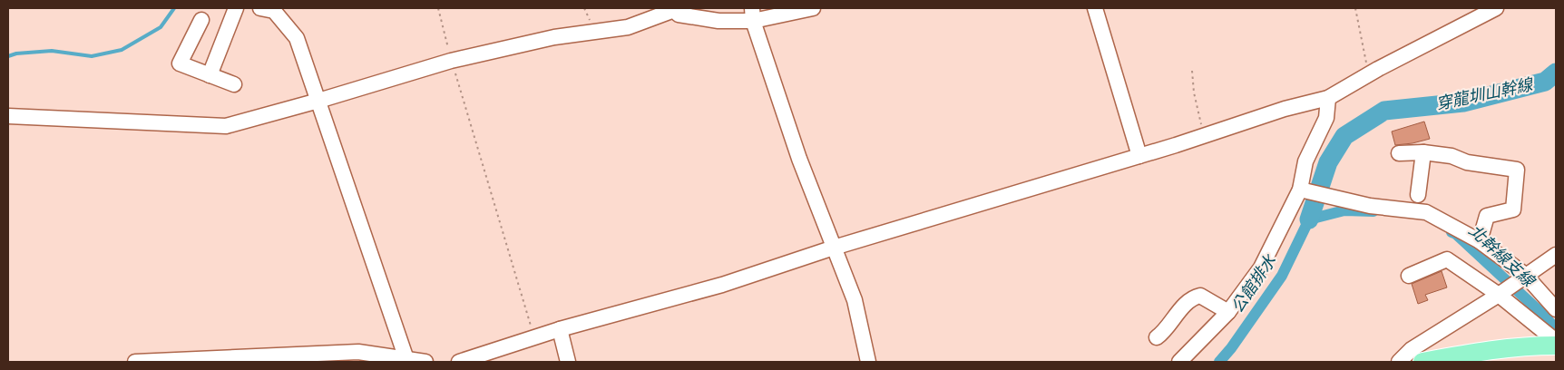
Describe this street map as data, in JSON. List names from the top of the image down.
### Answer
{
  "water": ["穿龍圳山幹線", "北幹線支線", "公館排水"]
}
